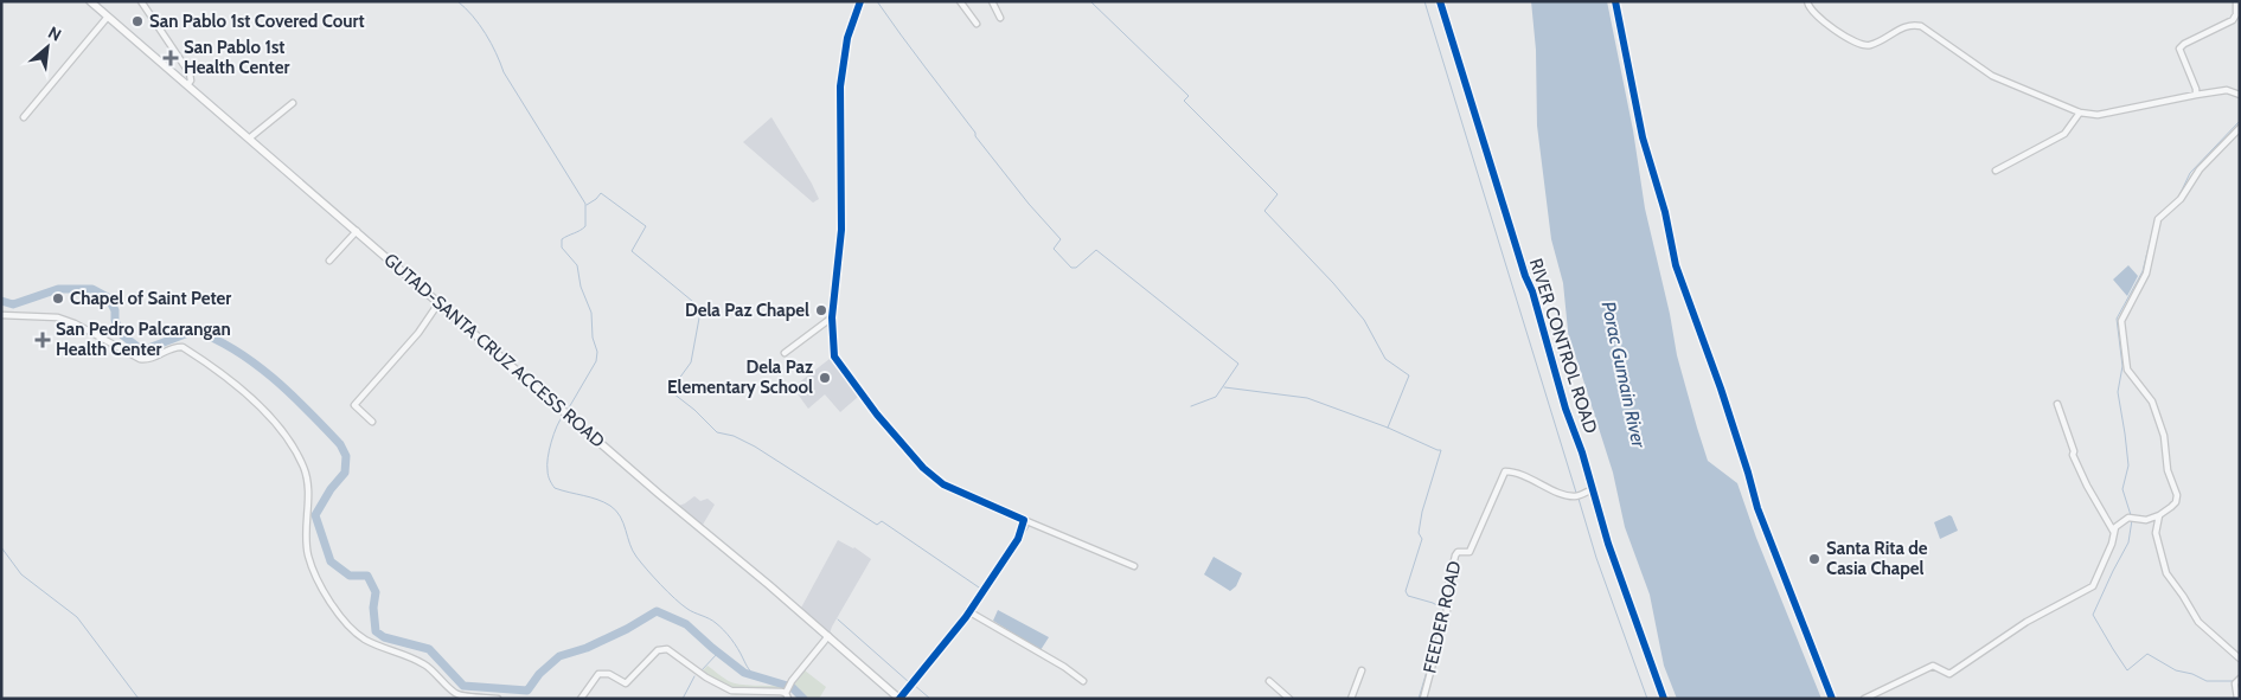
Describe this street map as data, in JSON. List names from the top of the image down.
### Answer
{
  "streets": {
    "main road": ["GUTAD-SANTA CRUZ ACCESS ROAD"],
    "street": ["RIVER CONTROL ROAD", "FEEDER ROAD"]
  },
  "crossings": [
    ["RIVER CONTROL ROAD", "FEEDER ROAD"]
  ],
  "water": ["Porac Gumain River"],
  "places": {
    "other": [
      "San Pablo 1st Covered Court",
      "Chapel of Saint Peter",
      "Dela Paz Chapel",
      "Dela Paz Elementary School",
      "Santa Rita de Casia Chapel"
    ],
    "health": ["San Pablo 1st Health Center", "San Pedro Palcarangan Health Center"]
  },
  "north": "top right"
}
